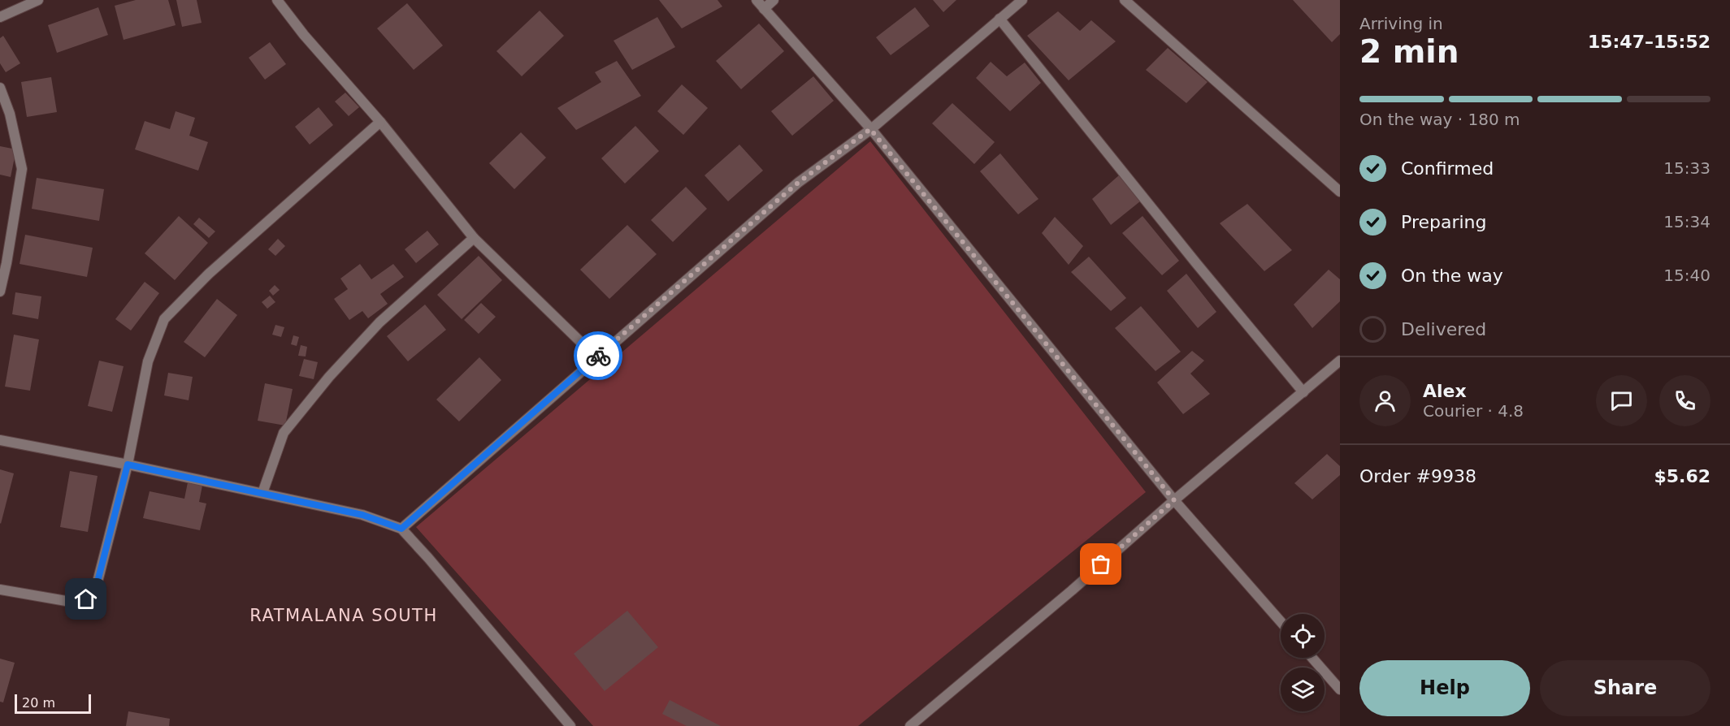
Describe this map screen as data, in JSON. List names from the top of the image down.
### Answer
{
  "districts": ["RATMALANA SOUTH"],
  "scale_bar": "20 m",
  "page": {
    "heading": ["2 min", "Arriving in", "15:47–15:52"],
    "panel": [
      "Alex",
      "Courier · 4.8",
      "Order #9938",
      "$5.62"
    ],
    "bar": "On the way · 180 m",
    "list": [
      ["Confirmed", "15:33"],
      ["Preparing", "15:34"],
      ["On the way", "15:40"],
      "Delivered"
    ],
    "buttons": ["Help", "Share"],
    "scale": "20 m"
  }
}
